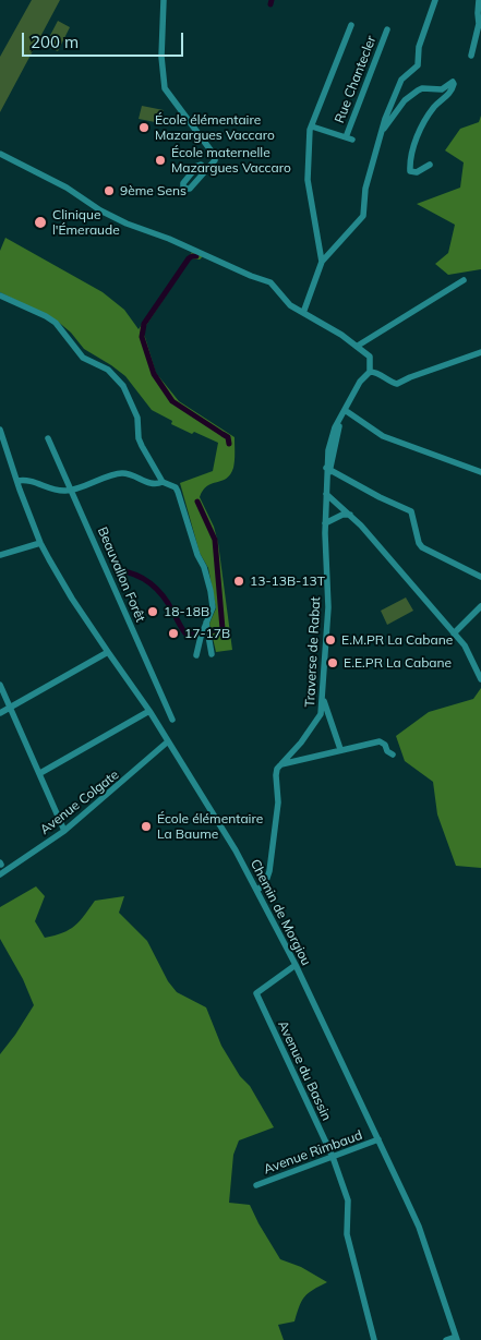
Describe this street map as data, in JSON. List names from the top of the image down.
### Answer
{
  "streets": {
    "street": [
      "Rue Chantecler",
      "Beauvallon Forêt",
      "Traverse de Rabat",
      "Avenue Colgate",
      "Chemin de Morgiou",
      "Avenue du Bassin",
      "Avenue Rimbaud"
    ]
  },
  "crossings": [
    ["Traverse de Rabat", "Chemin de Morgiou"],
    ["Avenue Colgate", "Chemin de Morgiou"],
    ["Chemin de Morgiou", "Avenue du Bassin"],
    ["Chemin de Morgiou", "Avenue Rimbaud"],
    ["Avenue du Bassin", "Avenue Rimbaud"]
  ],
  "places": [
    "École élémentaire Mazargues Vaccaro",
    "École maternelle Mazargues Vaccaro",
    "9ème Sens",
    "Clinique l'Émeraude",
    "13-13B-13T",
    "18-18B",
    "17-17B",
    "E.M.PR La Cabane",
    "E.E.PR La Cabane",
    "École élémentaire La Baume"
  ],
  "scale_bar": "200 m"
}
